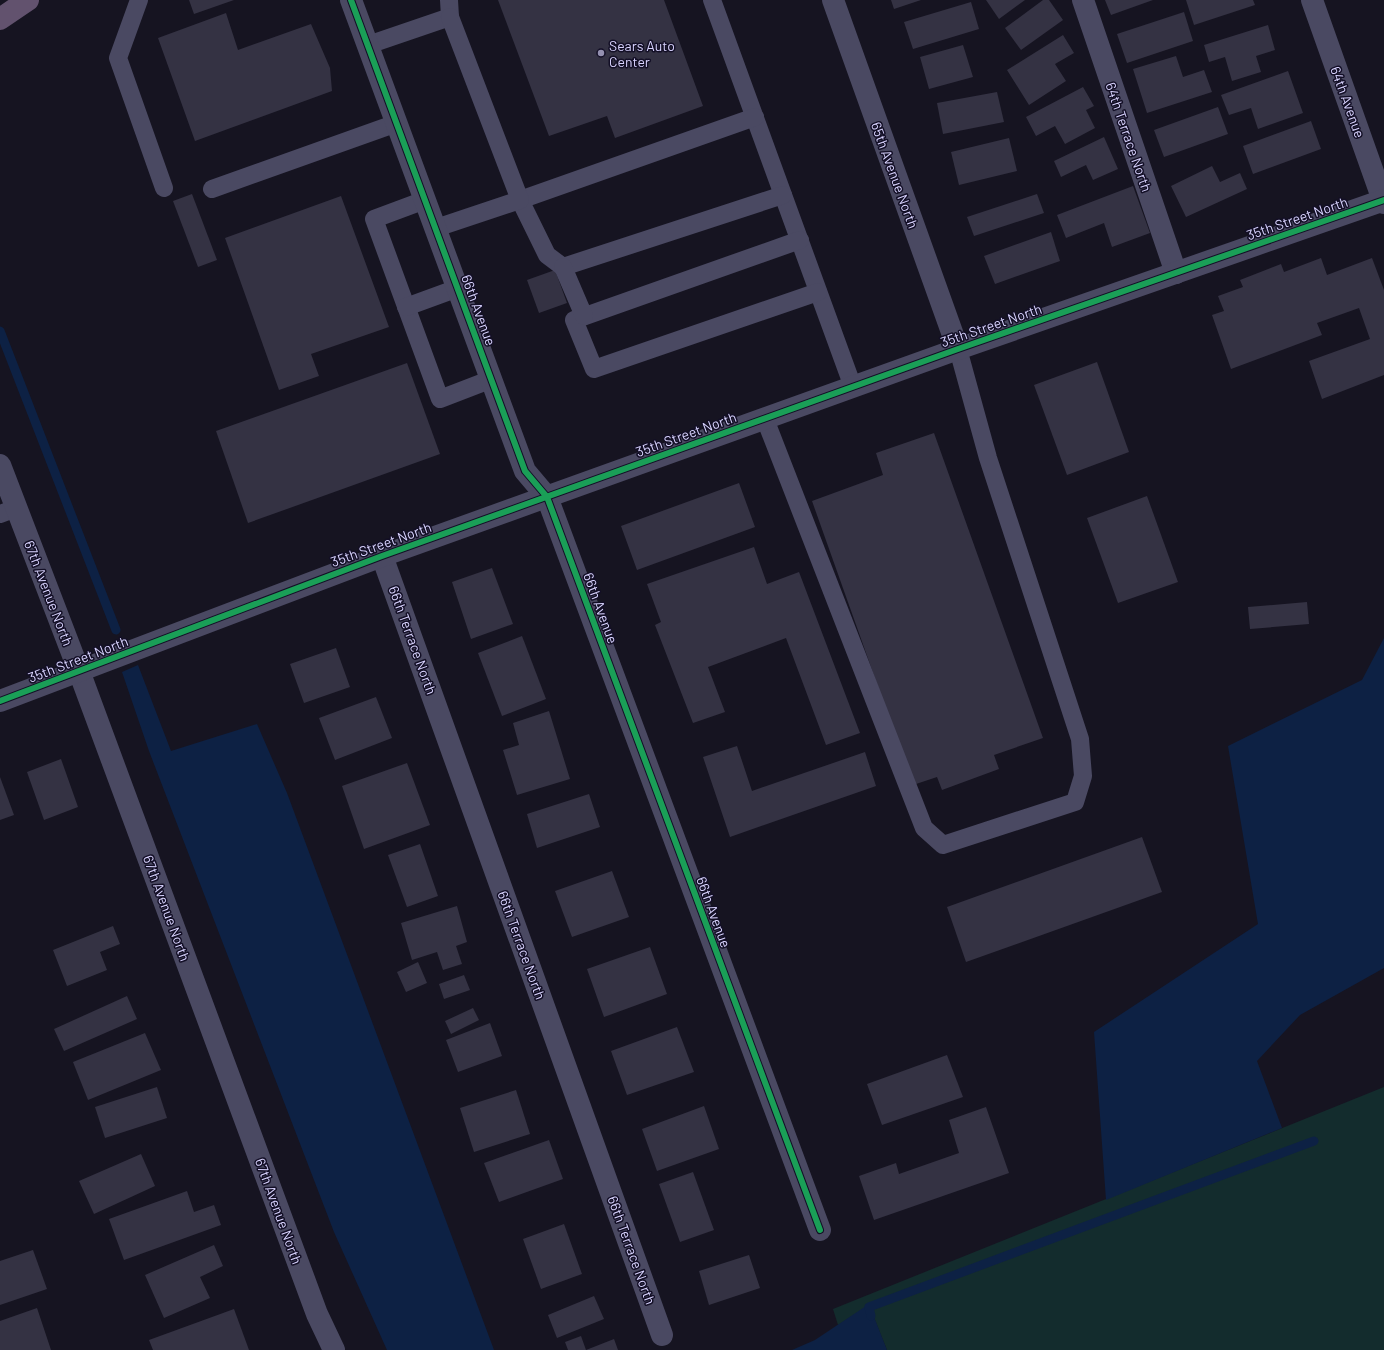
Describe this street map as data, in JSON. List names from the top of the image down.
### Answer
{
  "streets": {
    "street": [
      "64th Avenue",
      "64th Terrace North",
      "65th Avenue North",
      "35th Street North",
      "66th Avenue",
      "67th Avenue North",
      "66th Terrace North"
    ]
  },
  "crossings": [
    ["64th Avenue", "35th Street North"],
    ["64th Terrace North", "35th Street North"],
    ["65th Avenue North", "35th Street North"],
    ["35th Street North", "66th Avenue"],
    ["35th Street North", "67th Avenue North"],
    ["35th Street North", "66th Terrace North"]
  ],
  "places": ["Sears Auto Center"]
}
